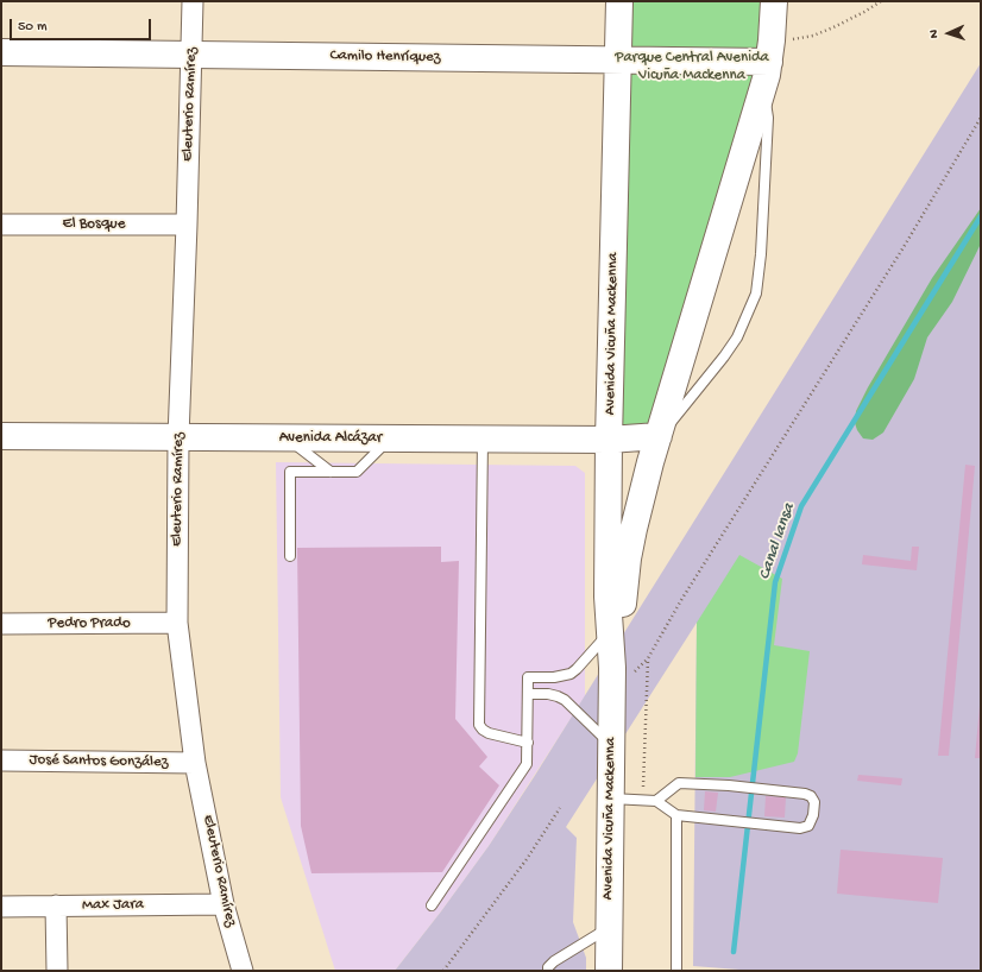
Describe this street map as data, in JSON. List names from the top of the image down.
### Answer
{
  "streets": {
    "main road": ["Camilo Henríquez", "Avenida Vicuña Mackenna", "Avenida Alcázar"],
    "street": [
      "Eleuterio Ramírez",
      "El Bosque",
      "Pedro Prado",
      "José Santos González",
      "Max Jara"
    ]
  },
  "crossings": [
    ["Camilo Henríquez", "Eleuterio Ramírez"],
    ["Camilo Henríquez", "Avenida Vicuña Mackenna"],
    ["Eleuterio Ramírez", "El Bosque"],
    ["Eleuterio Ramírez", "Avenida Alcázar"],
    ["Eleuterio Ramírez", "Pedro Prado"],
    ["Eleuterio Ramírez", "José Santos González"],
    ["Eleuterio Ramírez", "Max Jara"],
    ["Avenida Vicuña Mackenna", "Avenida Alcázar"]
  ],
  "water": ["Canal Iansa"],
  "parks": ["Parque Central Avenida Vicuña Mackenna"],
  "scale_bar": "50 m",
  "north": "left"
}
